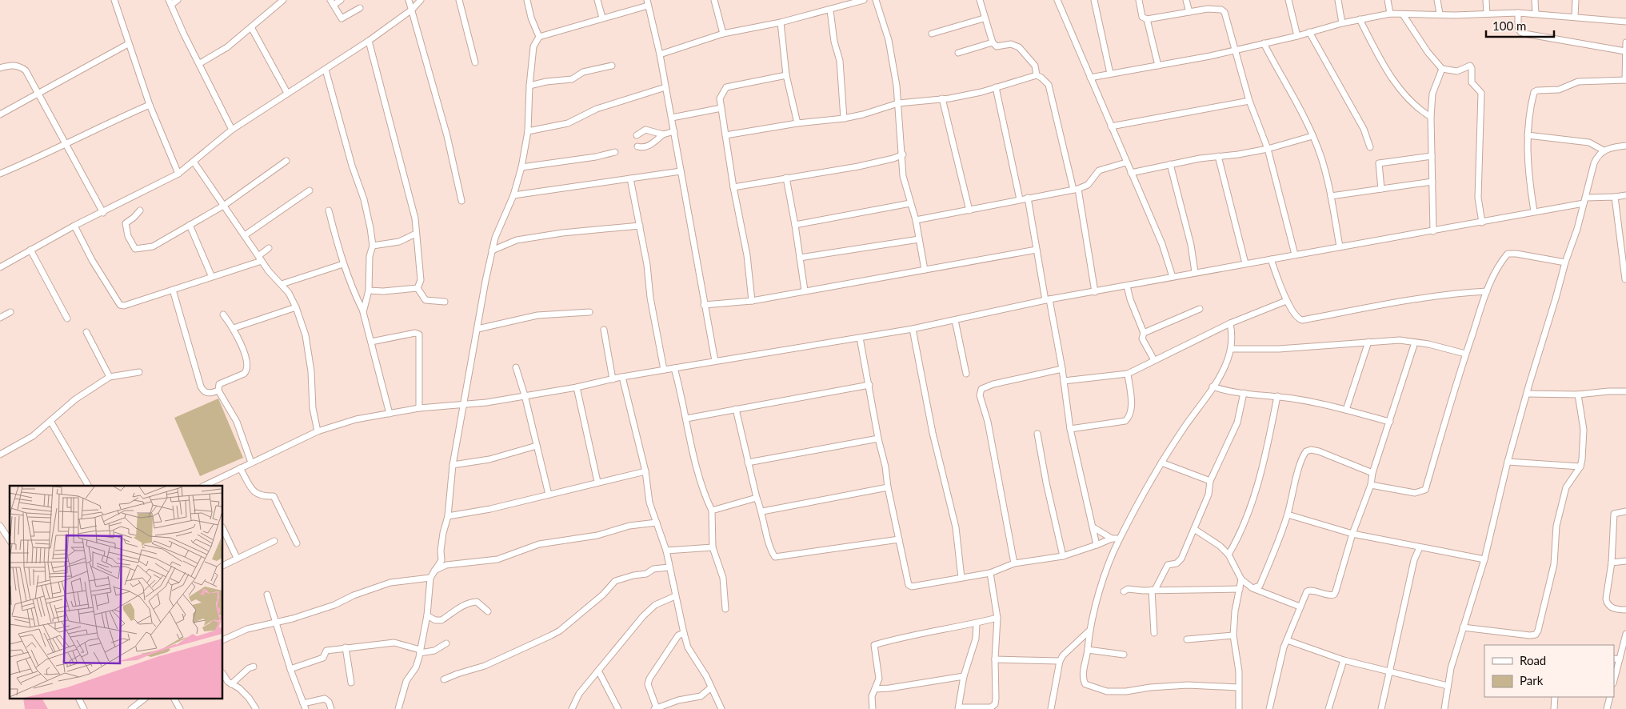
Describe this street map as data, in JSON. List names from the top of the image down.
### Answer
{
  "legend": ["Road", "Park"],
  "scale_bar": "100 m"
}
